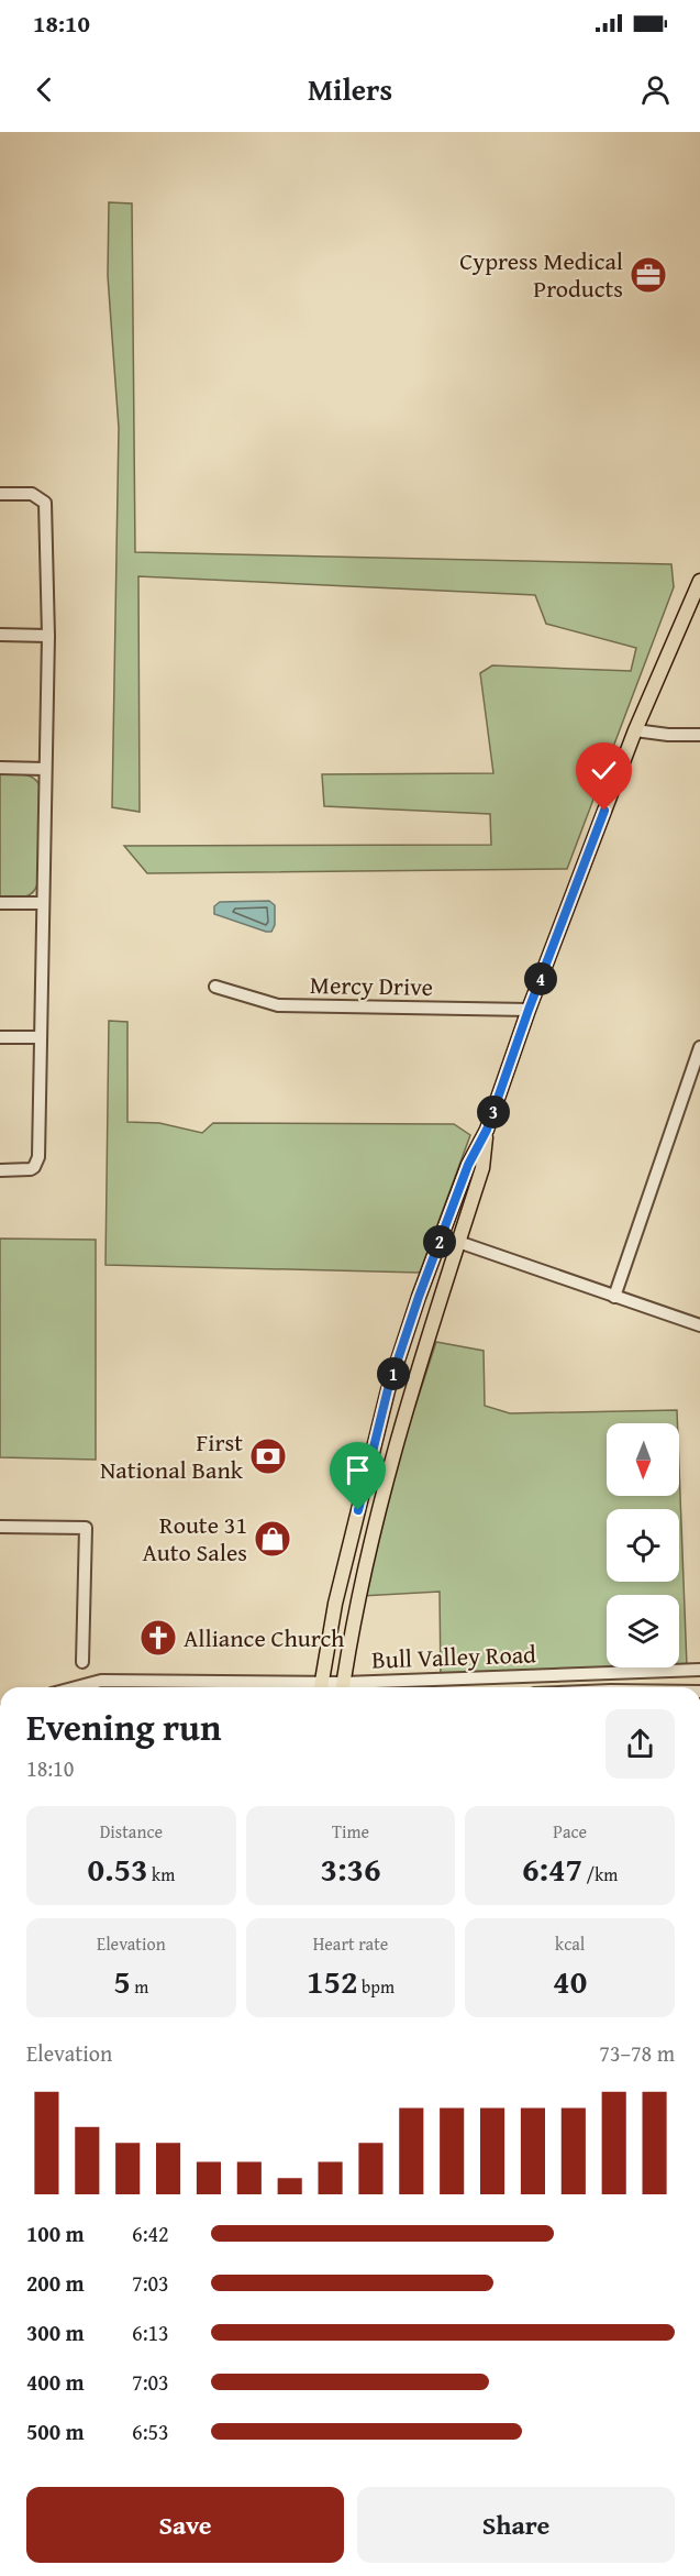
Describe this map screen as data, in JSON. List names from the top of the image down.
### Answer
{
  "streets": {
    "street": ["Mercy Drive", "Bull Valley Road"]
  },
  "places": {
    "office": ["Cypress Medical Products"],
    "bank": ["First National Bank"],
    "shop": ["Route 31 Auto Sales"],
    "church": ["Alliance Church"]
  },
  "north": "bottom",
  "page": {
    "status": "18:10",
    "header": "Milers",
    "pins": [
      "4",
      "3",
      "2",
      "1"
    ],
    "heading": ["Evening run", "18:10"],
    "stats": [
      ["Distance", "0.53 km"],
      ["Time", "3:36"],
      ["Pace", "6:47 /km"],
      ["Elevation", "5 m"],
      ["Heart rate", "152 bpm"],
      ["kcal", "40"]
    ],
    "chart": ["Elevation", "73–78 m"],
    "list": [
      {
        "name": "100 m",
        "note": "6:42"
      },
      {
        "name": "200 m",
        "note": "7:03"
      },
      {
        "name": "300 m",
        "note": "6:13"
      },
      {
        "name": "400 m",
        "note": "7:03"
      },
      {
        "name": "500 m",
        "note": "6:53"
      }
    ],
    "buttons": ["Save", "Share"]
  }
}
